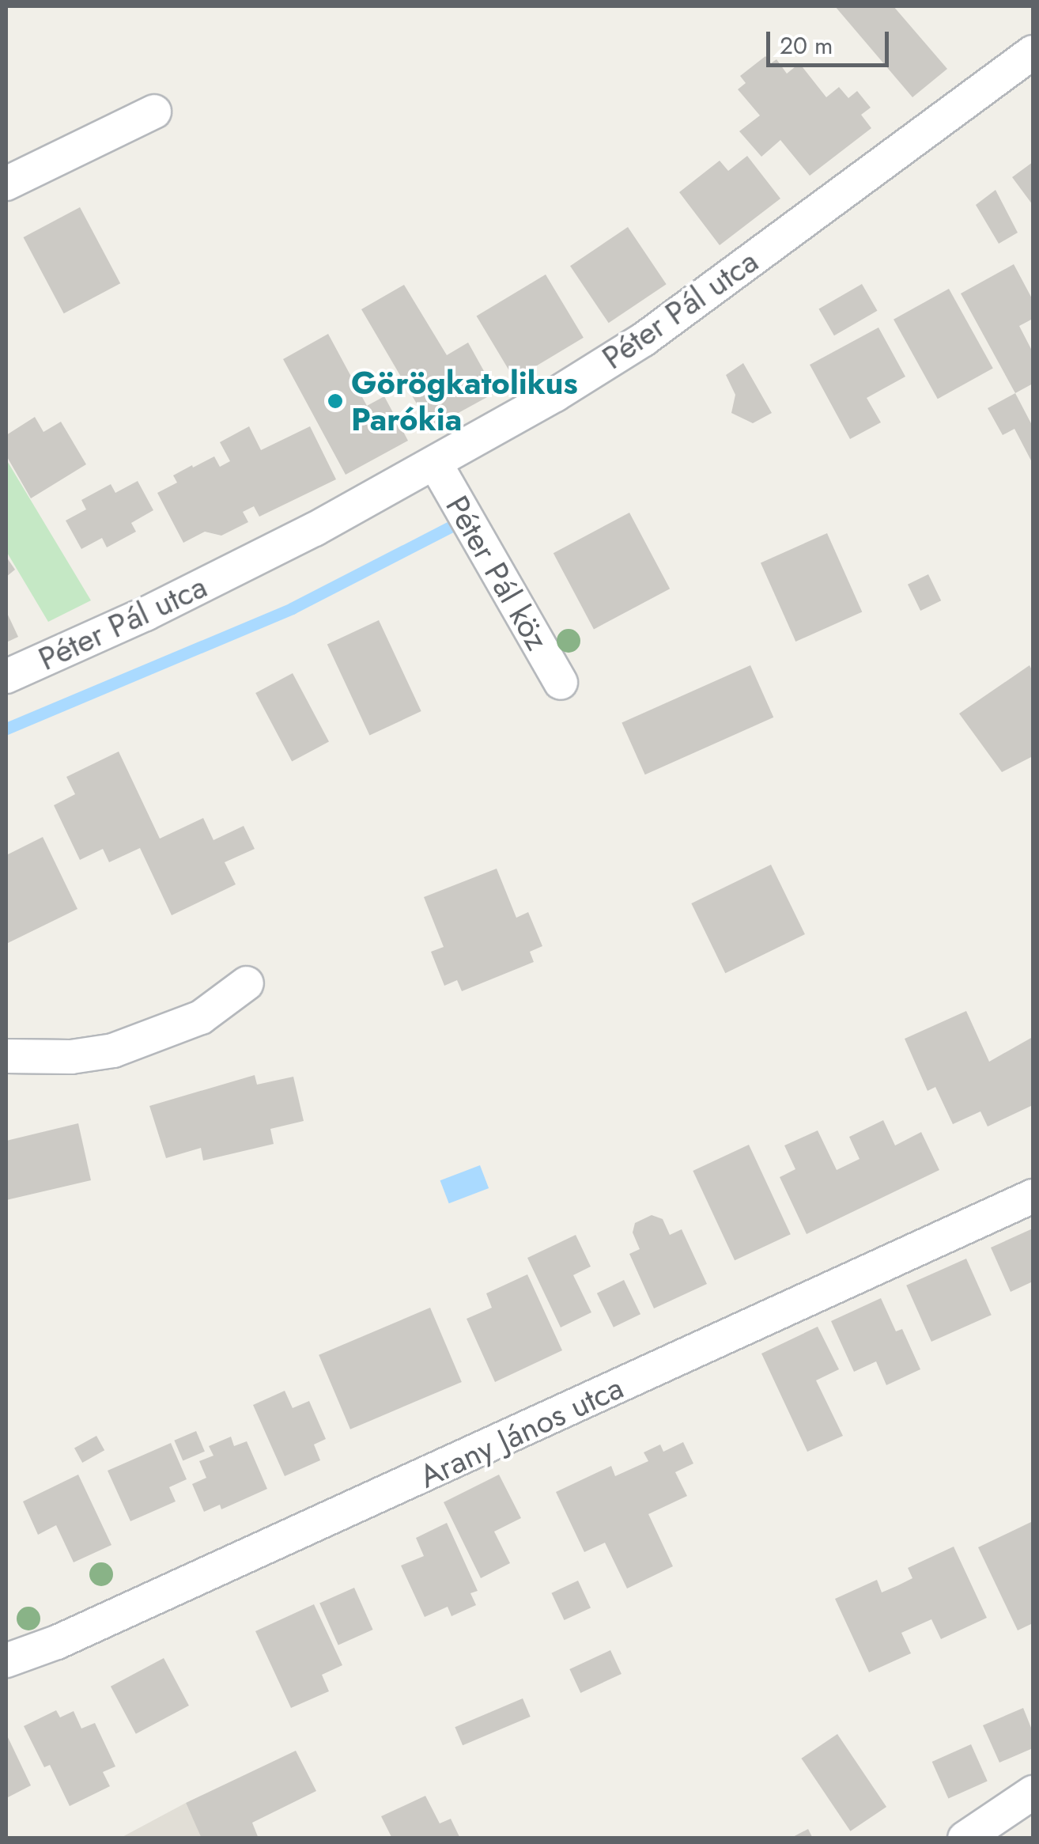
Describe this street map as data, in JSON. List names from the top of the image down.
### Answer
{
  "streets": {
    "street": ["Péter Pál utca", "Péter Pál köz", "Arany János utca"]
  },
  "crossings": [
    ["Péter Pál utca", "Péter Pál köz"]
  ],
  "places": ["Görögkatolikus Parókia"],
  "scale_bar": "20 m"
}
